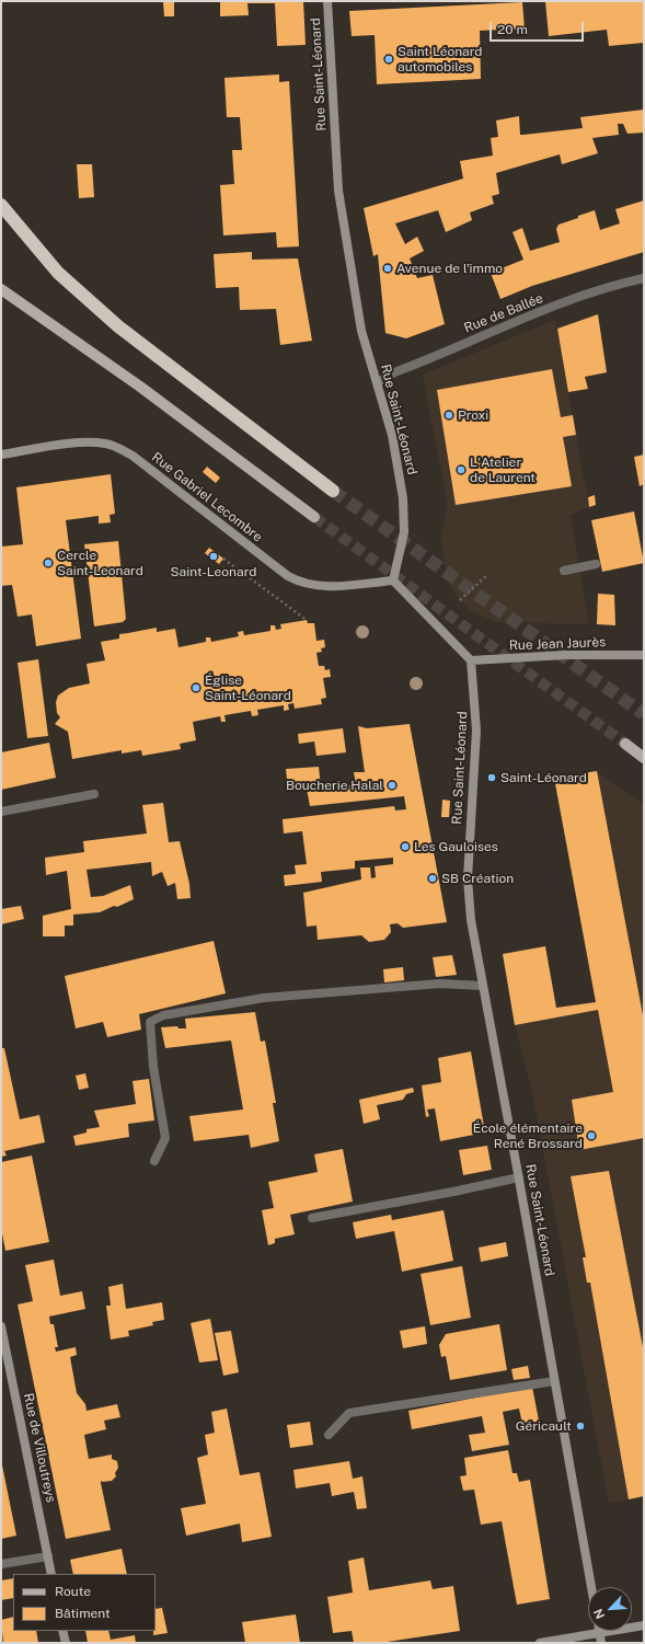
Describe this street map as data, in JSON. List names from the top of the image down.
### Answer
{
  "streets": {
    "street": [
      "Rue Saint-Léonard",
      "Rue de Ballée",
      "Rue Gabriel Lecombre",
      "Rue Jean Jaurès",
      "Rue de Villoutreys"
    ]
  },
  "crossings": [
    ["Rue Saint-Léonard", "Rue de Ballée"],
    ["Rue Saint-Léonard", "Rue Gabriel Lecombre"],
    ["Rue Saint-Léonard", "Rue Jean Jaurès"]
  ],
  "places": [
    "Saint Léonard automobiles",
    "Avenue de l'immo",
    "Proxi",
    "L'Atelier de Laurent",
    "Saint-Leonard",
    "Cercle Saint-Leonard",
    "Église Saint-Léonard",
    "Saint-Léonard",
    "Boucherie Halal",
    "Les Gauloises",
    "SB Création",
    "École élémentaire René Brossard",
    "Géricault"
  ],
  "legend": ["Route", "Bâtiment"],
  "scale_bar": "20 m",
  "north": "bottom left"
}
